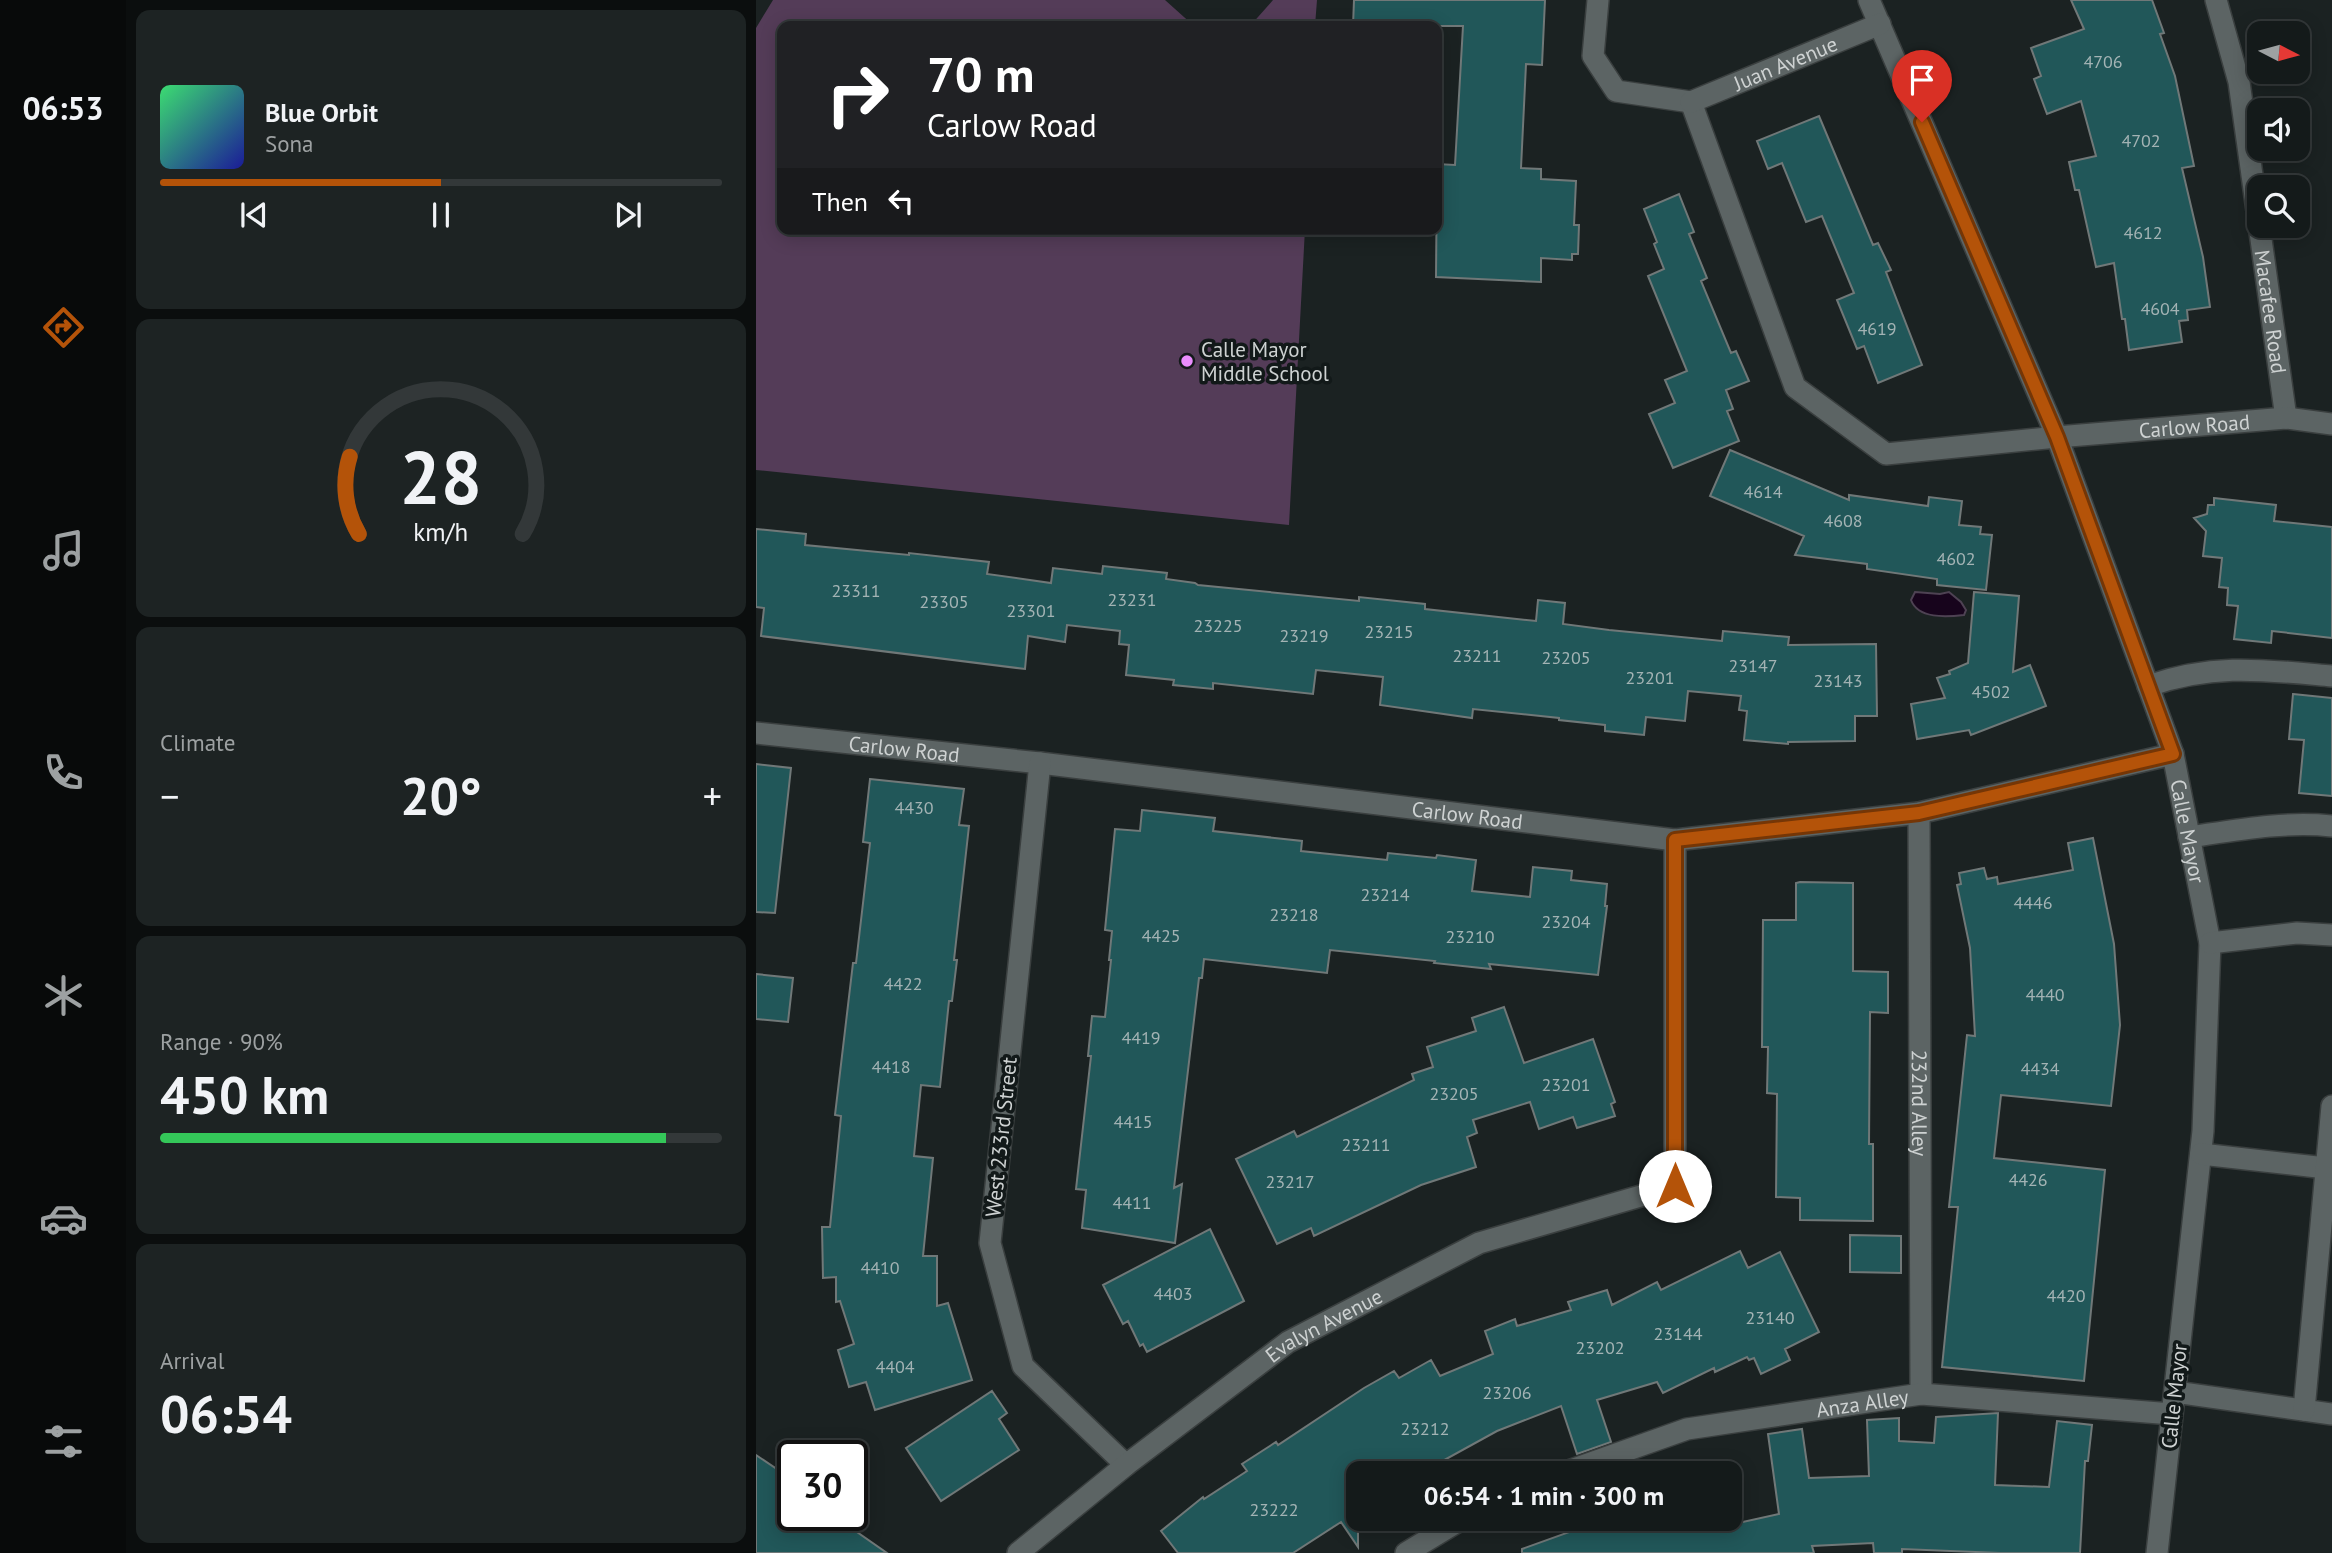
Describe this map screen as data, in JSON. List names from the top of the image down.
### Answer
{
  "streets": {
    "street": [
      "Juan Avenue",
      "Macafee Road",
      "Carlow Road",
      "Calle Mayor",
      "232nd Alley",
      "West 233rd Street",
      "Evalyn Avenue",
      "Anza Alley"
    ]
  },
  "crossings": [
    ["Juan Avenue", "Carlow Road"],
    ["Juan Avenue", "Calle Mayor"],
    ["Macafee Road", "Carlow Road"],
    ["Carlow Road", "Calle Mayor"],
    ["Carlow Road", "232nd Alley"],
    ["Carlow Road", "West 233rd Street"],
    ["Carlow Road", "Evalyn Avenue"],
    ["Calle Mayor", "Anza Alley"],
    ["232nd Alley", "Anza Alley"],
    ["West 233rd Street", "Evalyn Avenue"]
  ],
  "places": ["Calle Mayor Middle School"],
  "house_numbers": [
    "4706",
    "4702",
    "4612",
    "4604",
    "4619",
    "4614",
    "4608",
    "4602",
    "23311",
    "23231",
    "23305",
    "23301",
    "23225",
    "23215",
    "23219",
    "23211",
    "23205",
    "23147",
    "23201",
    "23143",
    "4502",
    "4430",
    "23214",
    "4446",
    "23218",
    "23204",
    "4425",
    "23210",
    "4422",
    "4440",
    "4419",
    "4418",
    "4434",
    "23201",
    "23205",
    "4415",
    "23211",
    "4426",
    "23217",
    "4411",
    "4410",
    "4403",
    "4420",
    "23140",
    "23144",
    "23202",
    "4404",
    "23206",
    "23212",
    "23222"
  ],
  "north": "right",
  "page": {
    "tabs": "06:53",
    "turn": ["70 m", "Carlow Road"],
    "song": ["Blue Orbit", "Sona"],
    "then": "Then",
    "tile": [
      "Climate",
      ["Range · 90%", "450 km"],
      ["Arrival", "06:54"]
    ],
    "heat": ["−", "20°", "+"],
    "limit": "30",
    "trip": "06:54 · 1 min · 300 m",
    "gauge": ["28", "km/h"]
  }
}
